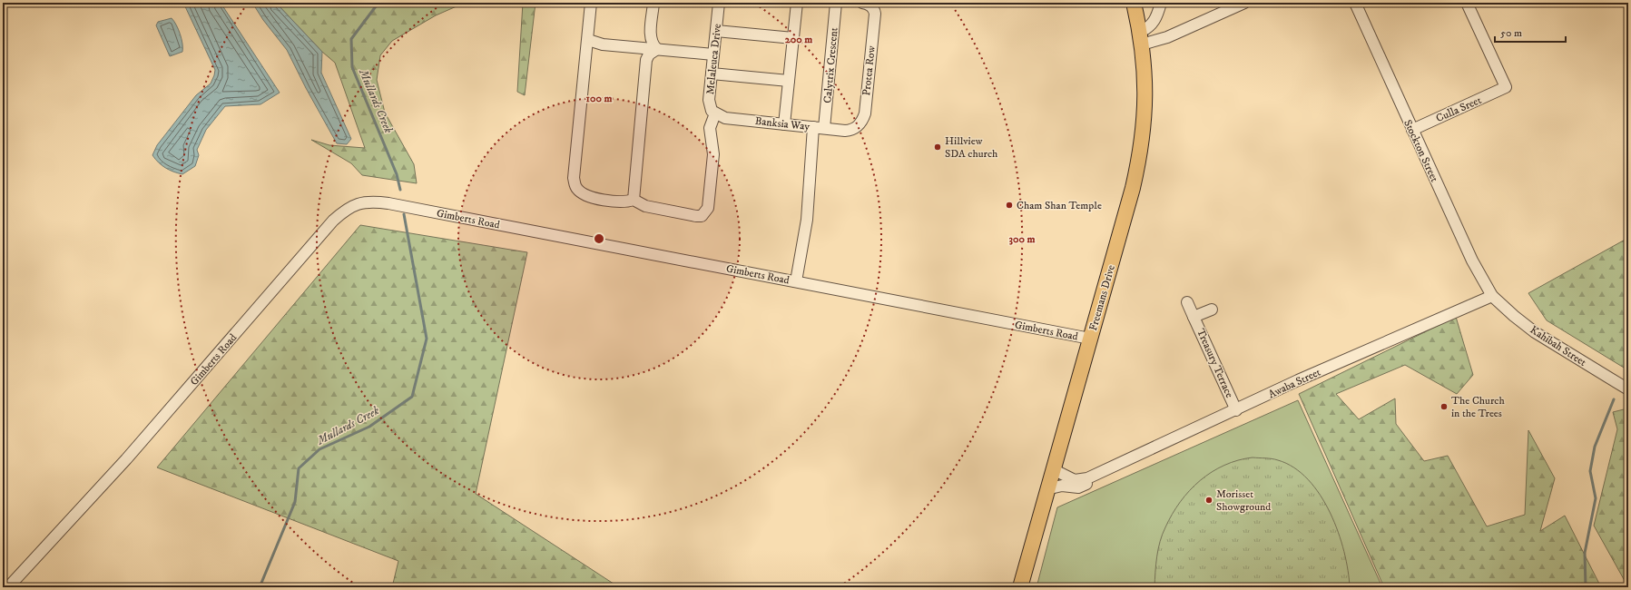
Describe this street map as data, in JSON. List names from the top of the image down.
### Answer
{
  "streets": {
    "main road": ["Freemans Drive"],
    "street": [
      "Melaleuca Drive",
      "Calytrix Crescent",
      "Protea Row",
      "Culla Sreet",
      "Banksia Way",
      "Stockton Street",
      "Gimberts Road",
      "Kahibah Street",
      "Treasury Terrace",
      "Awaba Street"
    ]
  },
  "crossings": [
    ["Melaleuca Drive", "Banksia Way"],
    ["Calytrix Crescent", "Banksia Way"],
    ["Calytrix Crescent", "Gimberts Road"],
    ["Protea Row", "Banksia Way"],
    ["Culla Sreet", "Stockton Street"],
    ["Stockton Street", "Kahibah Street"],
    ["Stockton Street", "Awaba Street"],
    ["Gimberts Road", "Freemans Drive"],
    ["Freemans Drive", "Awaba Street"],
    ["Kahibah Street", "Awaba Street"],
    ["Treasury Terrace", "Awaba Street"]
  ],
  "water": ["Mullards Creek"],
  "places": [
    "Hillview SDA church",
    "Cham Shan Temple",
    "The Church in the Trees",
    "Morisset Showground"
  ],
  "scale_bar": "50 m",
  "rings": ["200 m", "100 m", "300 m"]
}
